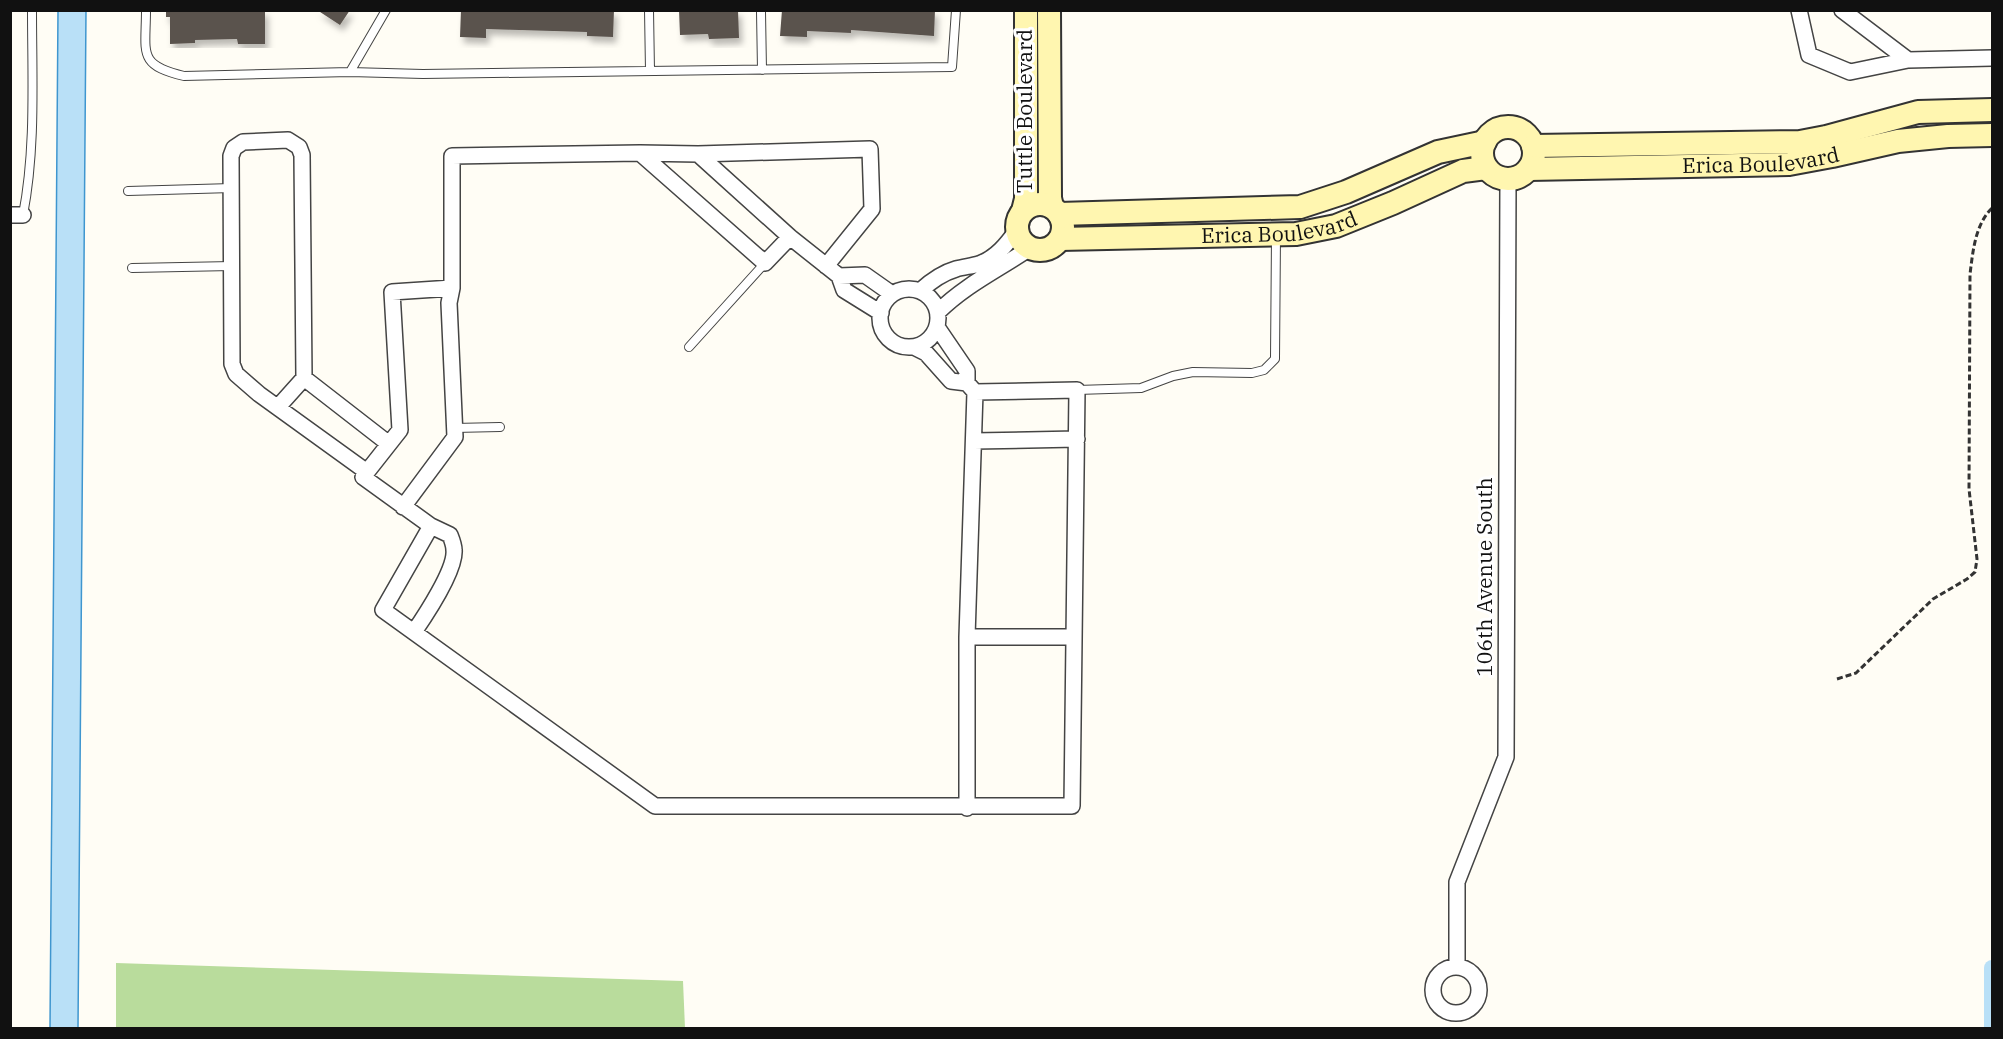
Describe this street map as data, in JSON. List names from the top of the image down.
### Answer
{
  "streets": {
    "street": ["Tuttle Boulevard", "Erica Boulevard", "106th Avenue South"]
  },
  "crossings": [
    ["Tuttle Boulevard", "Erica Boulevard"],
    ["Erica Boulevard", "106th Avenue South"]
  ]
}
